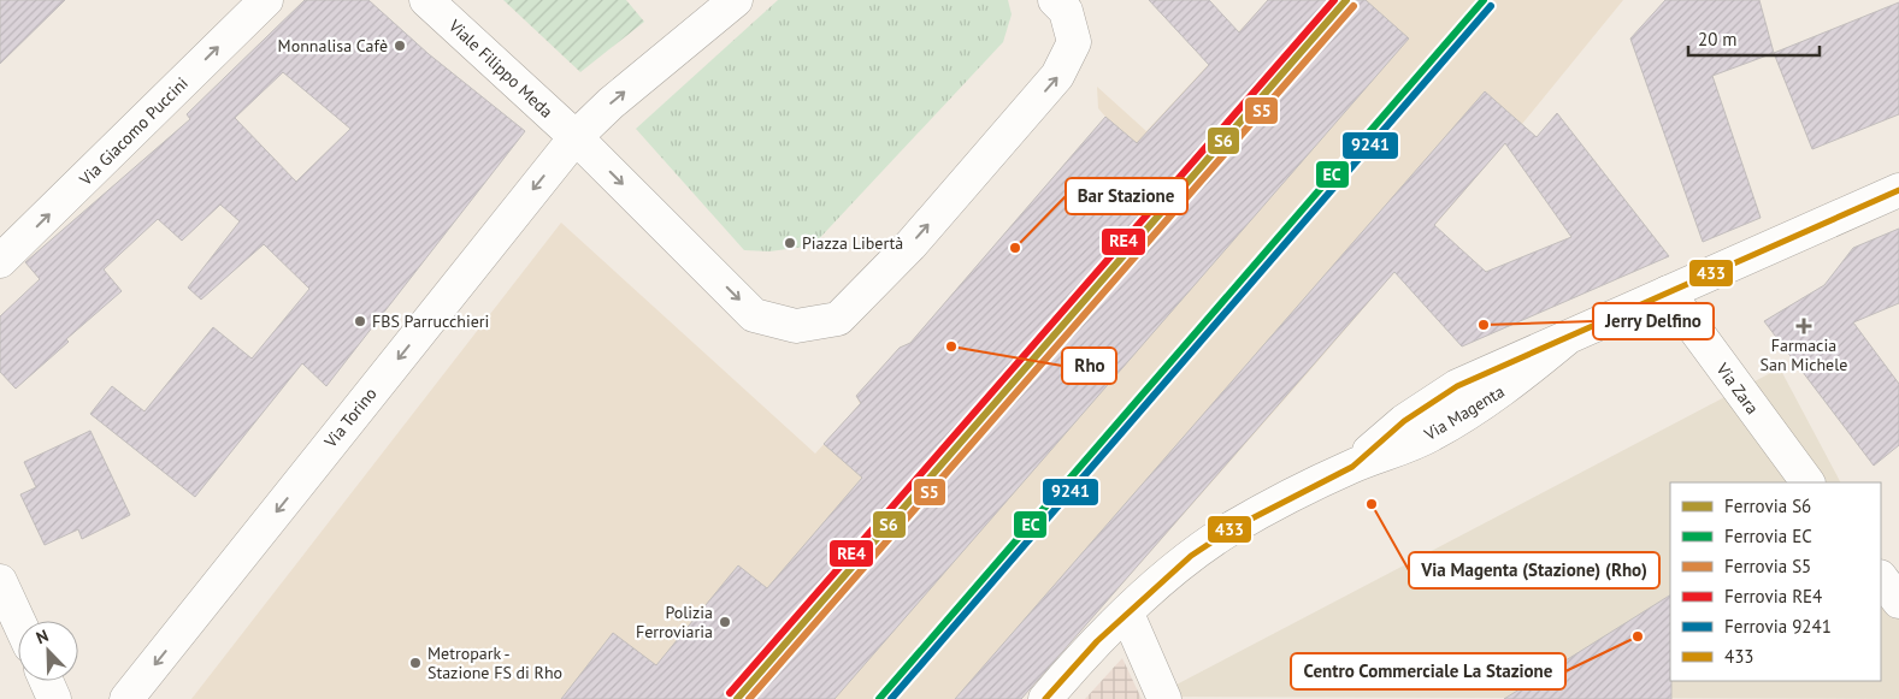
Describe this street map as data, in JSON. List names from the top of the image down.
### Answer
{
  "streets": {
    "street": [
      "Viale Filippo Meda",
      "Via Giacomo Puccini",
      "Via Zara",
      "Via Magenta",
      "Via Torino"
    ]
  },
  "crossings": [
    ["Viale Filippo Meda", "Via Torino"],
    ["Via Zara", "Via Magenta"]
  ],
  "one_way": ["Via Giacomo Puccini", "Via Torino"],
  "places": {
    "other": [
      "Monnalisa Cafè",
      "Piazza Libertà",
      "Bar Stazione",
      "FBS Parrucchieri",
      "Jerry Delfino",
      "Rho",
      "Via Magenta (Stazione) (Rho)",
      "Polizia Ferroviaria",
      "Centro Commerciale La Stazione",
      "Metropark - Stazione FS di Rho"
    ],
    "health": ["Farmacia San Michele"]
  },
  "lines": [
    "rail line S6",
    "rail line EC",
    "rail line RE4",
    "rail line S5",
    "rail line 9241",
    "transit line 433"
  ],
  "legend": [
    "Ferrovia S6",
    "Ferrovia EC",
    "Ferrovia S5",
    "Ferrovia RE4",
    "Ferrovia 9241",
    "433"
  ],
  "scale_bar": "20 m",
  "north": "top left"
}
